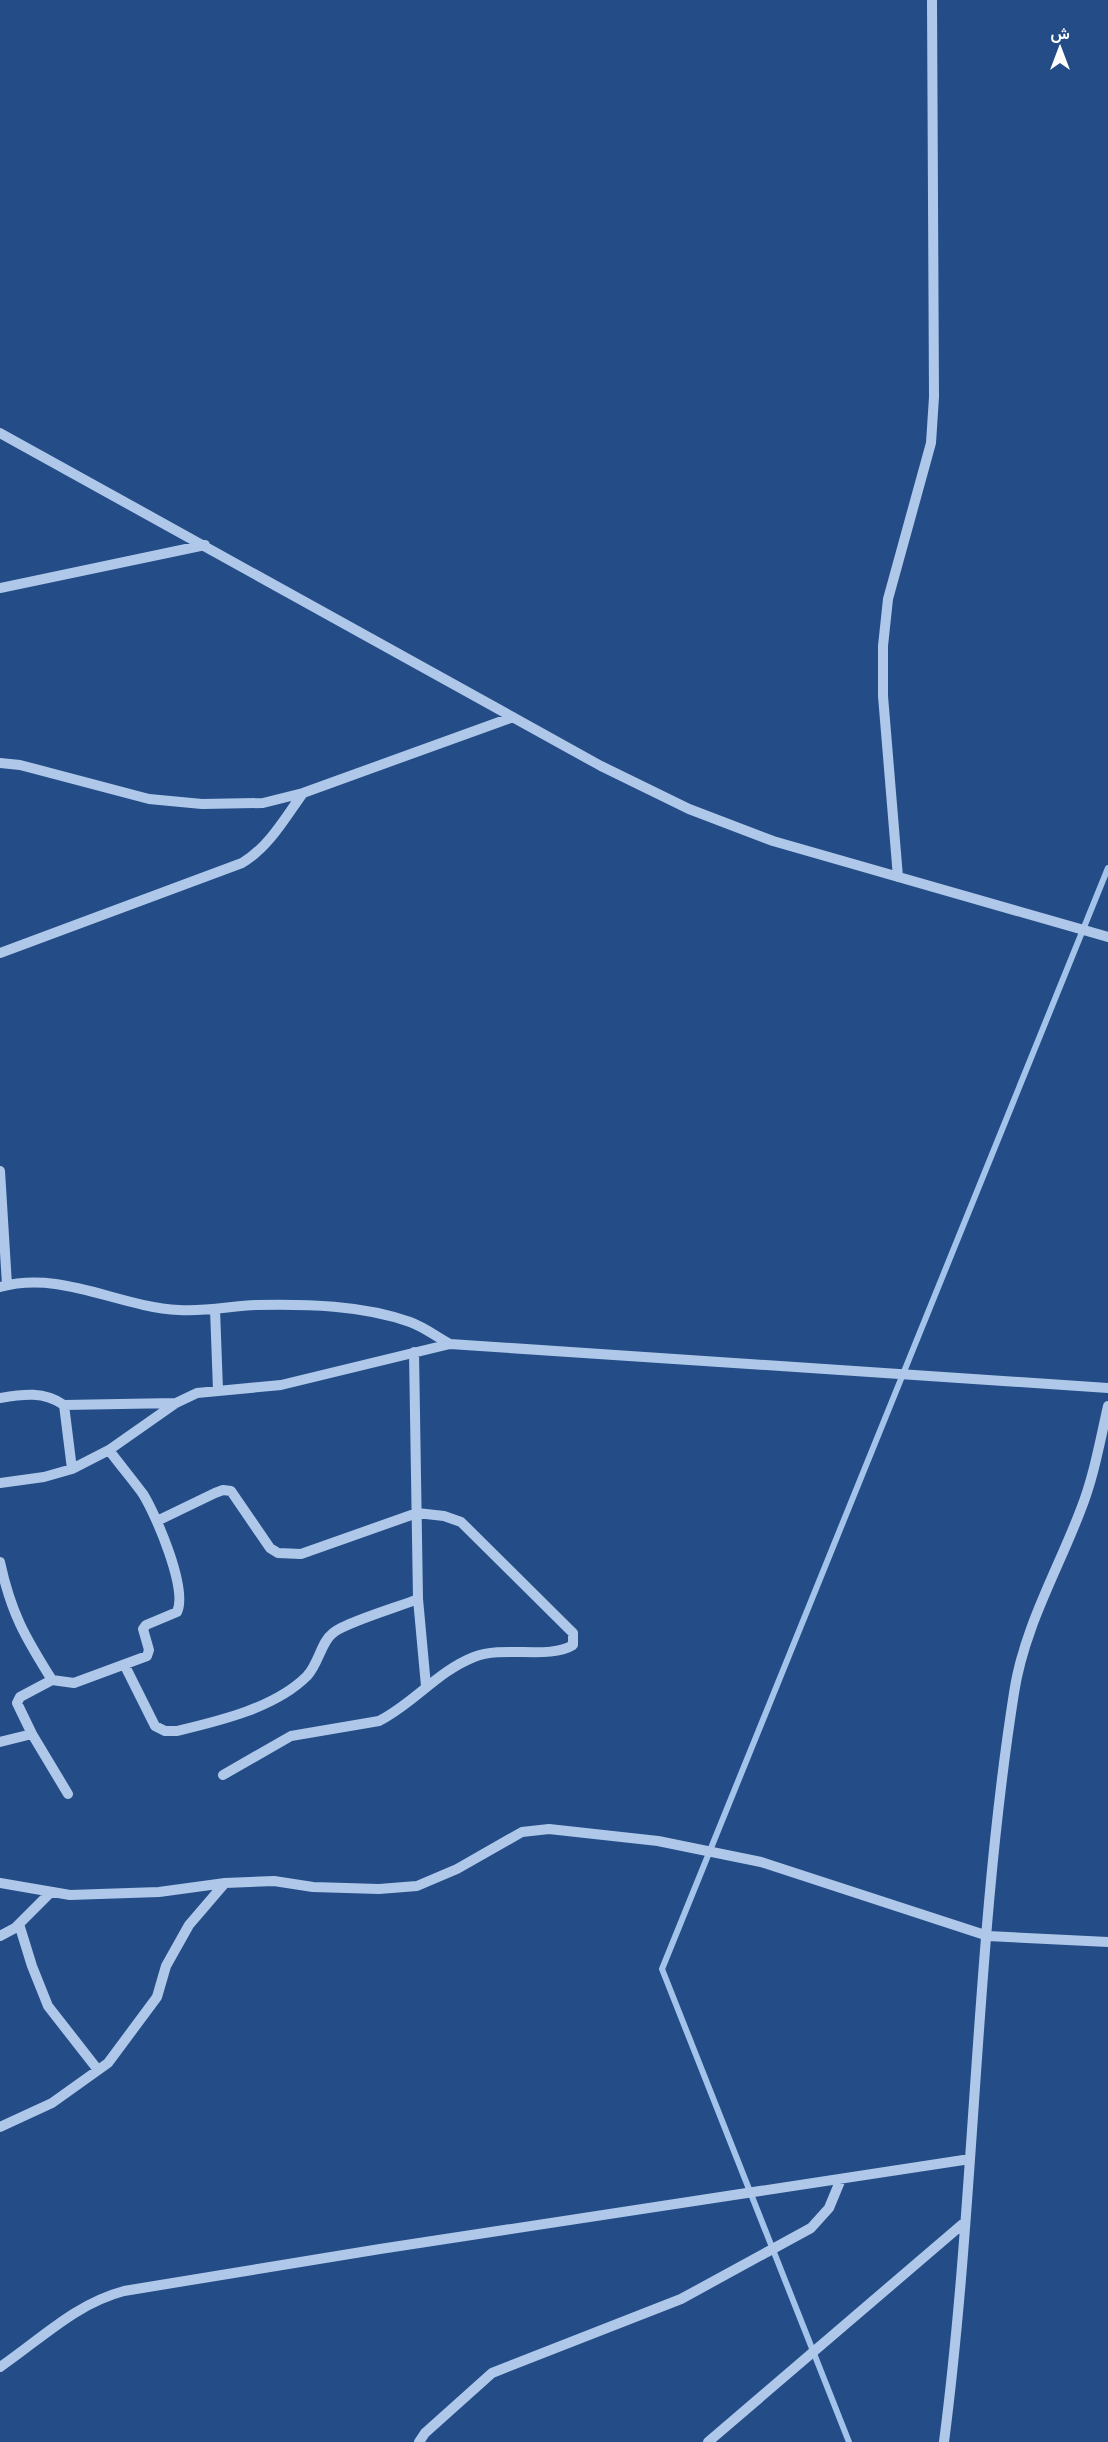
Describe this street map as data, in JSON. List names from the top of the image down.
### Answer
{
  "north": "top"
}
